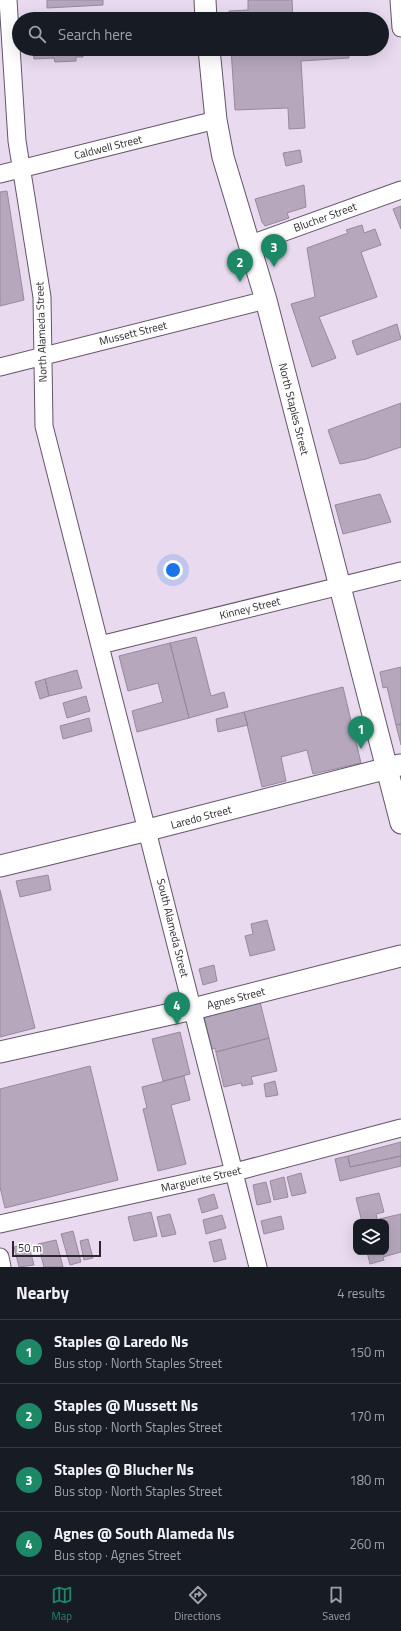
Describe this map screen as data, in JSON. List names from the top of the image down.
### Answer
{
  "streets": {
    "main road": ["North Staples Street", "Laredo Street", "Agnes Street"],
    "street": [
      "Caldwell Street",
      "Blucher Street",
      "North Alameda Street",
      "Mussett Street",
      "Kinney Street",
      "South Alameda Street",
      "Marguerite Street"
    ]
  },
  "crossings": [
    ["Caldwell Street", "North Alameda Street"],
    ["Caldwell Street", "North Staples Street"],
    ["Blucher Street", "North Staples Street"],
    ["North Alameda Street", "Mussett Street"],
    ["North Alameda Street", "South Alameda Street"],
    ["Mussett Street", "North Staples Street"],
    ["North Staples Street", "Kinney Street"],
    ["North Staples Street", "Laredo Street"],
    ["Kinney Street", "South Alameda Street"],
    ["Laredo Street", "South Alameda Street"],
    ["South Alameda Street", "Agnes Street"],
    ["South Alameda Street", "Marguerite Street"]
  ],
  "scale_bar": "50 m",
  "page": {
    "search": "Search here",
    "pins": [
      "3",
      "2",
      "1",
      "4"
    ],
    "scale": "50 m",
    "heading": ["Nearby", "4 results"],
    "list": [
      {
        "mark": "1",
        "name": "Staples @ Laredo Ns",
        "note": "Bus stop · North Staples Street",
        "value": "150 m"
      },
      {
        "mark": "2",
        "name": "Staples @ Mussett Ns",
        "note": "Bus stop · North Staples Street",
        "value": "170 m"
      },
      {
        "mark": "3",
        "name": "Staples @ Blucher Ns",
        "note": "Bus stop · North Staples Street",
        "value": "180 m"
      },
      {
        "mark": "4",
        "name": "Agnes @ South Alameda Ns",
        "note": "Bus stop · Agnes Street",
        "value": "260 m"
      }
    ],
    "nav": ["Map", "Directions", "Saved"]
  }
}
